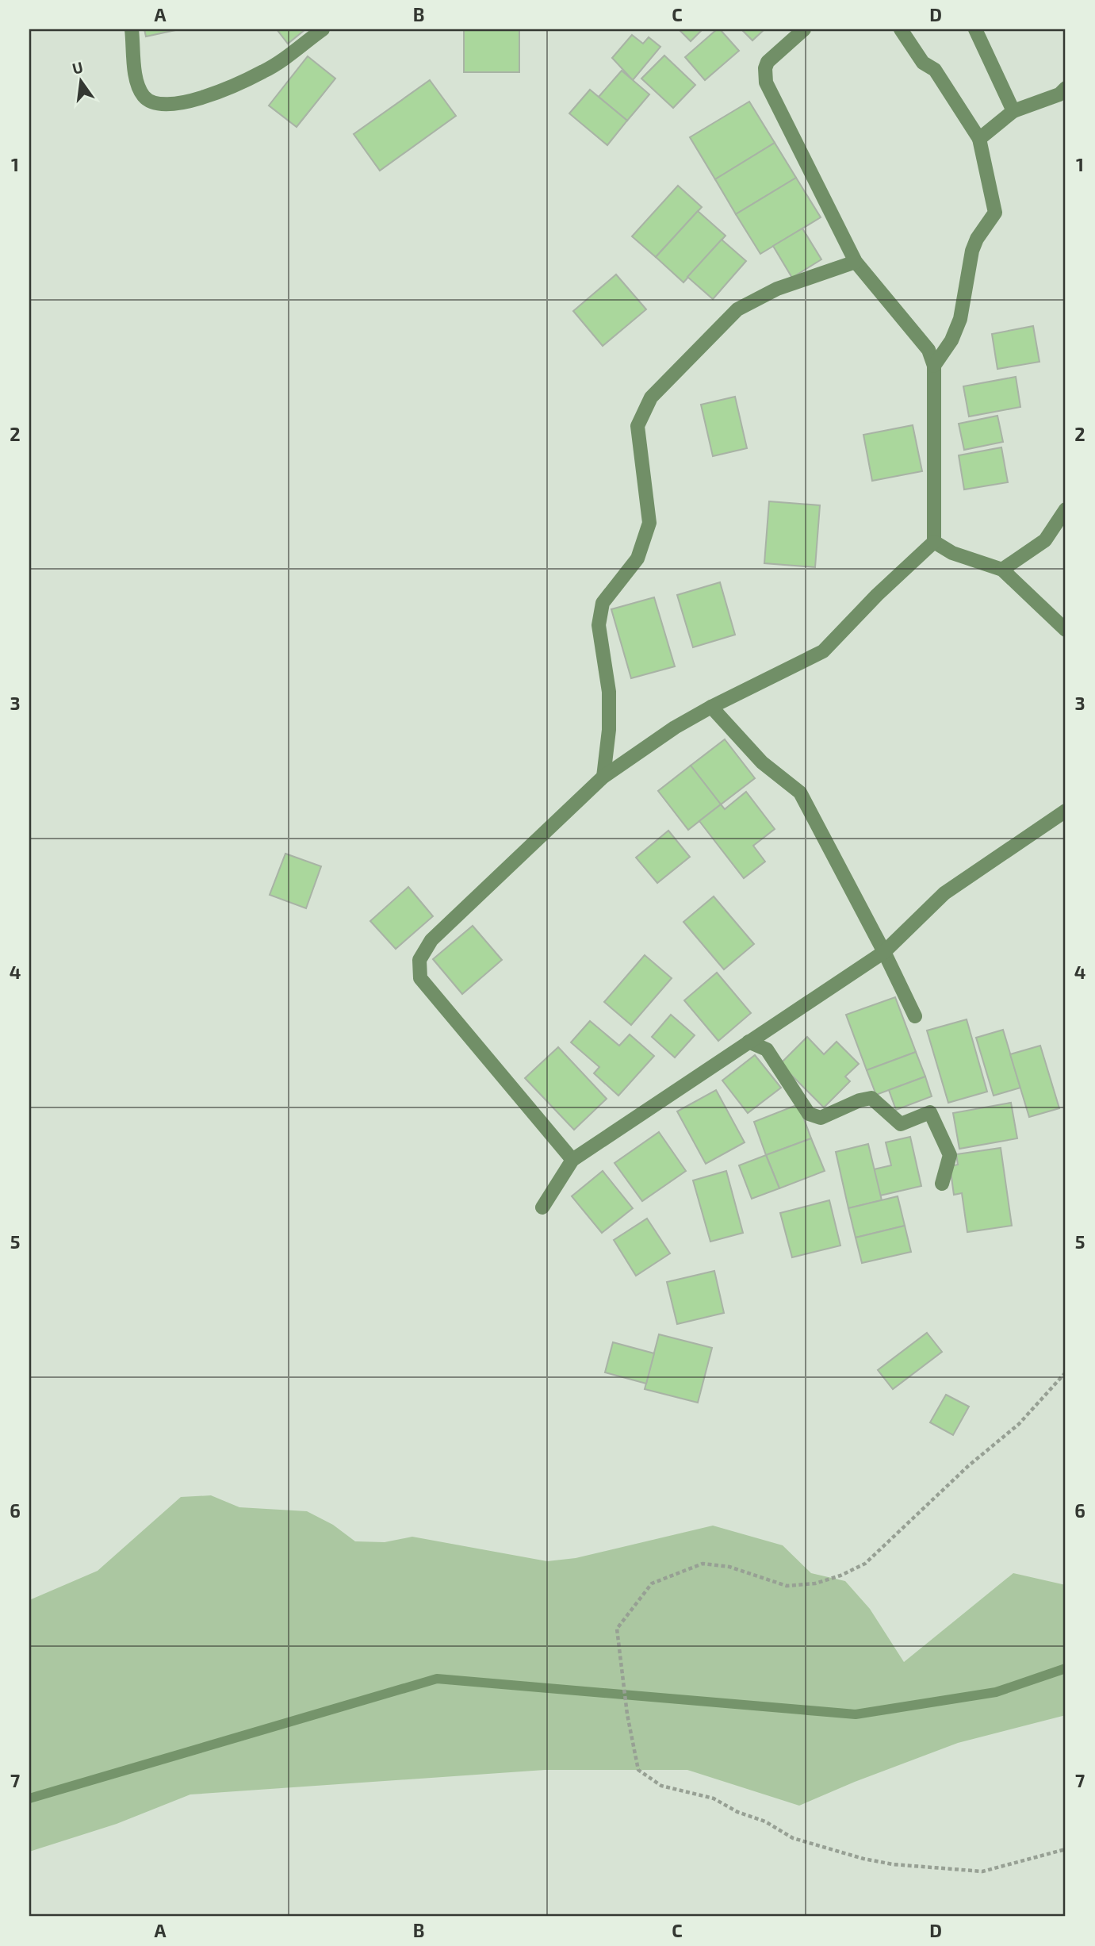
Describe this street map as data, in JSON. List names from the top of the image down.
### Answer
{
  "north": "top",
  "grid": {
    "columns": [
      "A",
      "B",
      "C",
      "D"
    ],
    "rows": [
      "1",
      "2",
      "3",
      "4",
      "5",
      "6",
      "7"
    ]
  }
}
